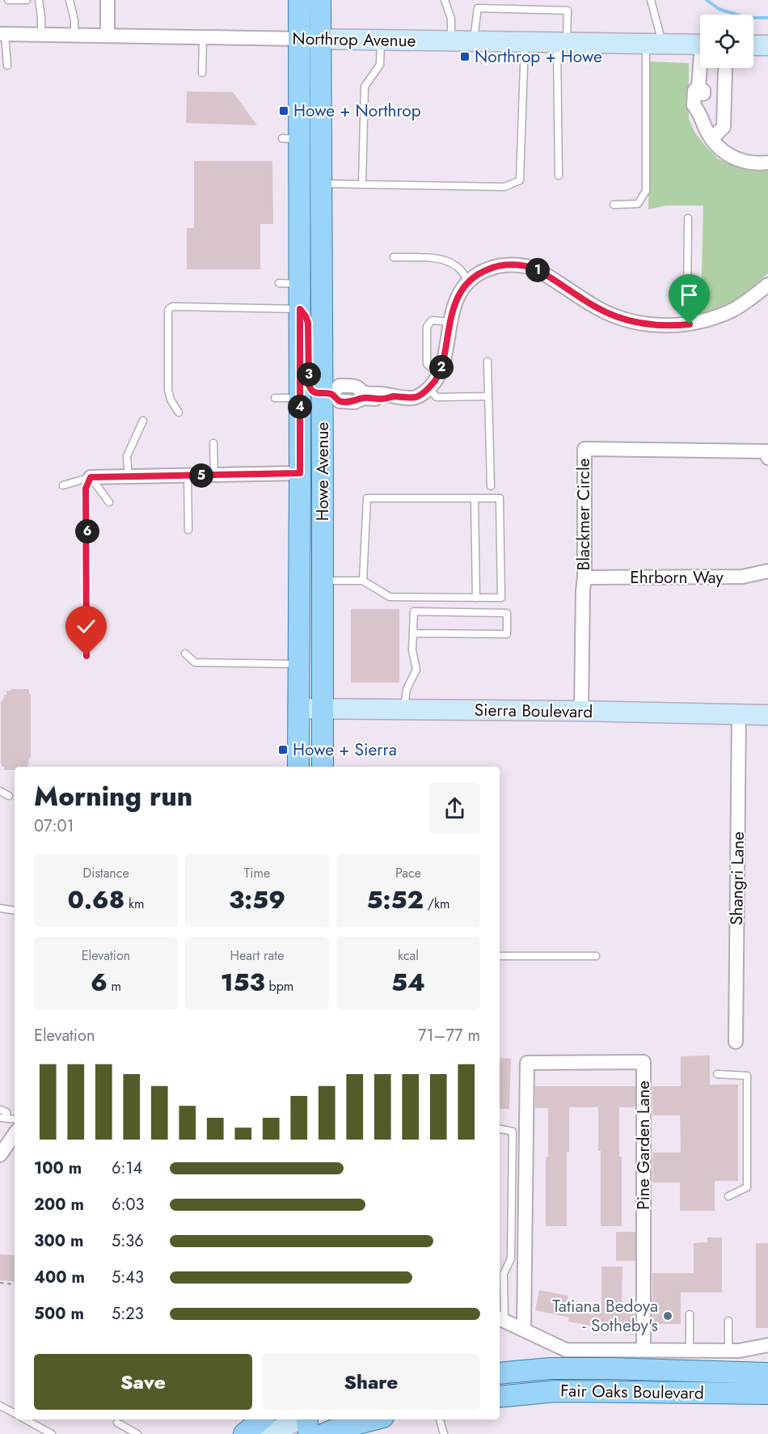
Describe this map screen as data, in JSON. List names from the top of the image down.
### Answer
{
  "streets": {
    "main road": ["Howe Avenue", "Fair Oaks Boulevard"],
    "street": [
      "Northrop Avenue",
      "Blackmer Circle",
      "Ehrborn Way",
      "Sierra Boulevard",
      "Shangri Lane",
      "Pine Garden Lane"
    ]
  },
  "crossings": [
    ["Northrop Avenue", "Howe Avenue"],
    ["Howe Avenue", "Sierra Boulevard"],
    ["Blackmer Circle", "Ehrborn Way"],
    ["Blackmer Circle", "Sierra Boulevard"],
    ["Sierra Boulevard", "Shangri Lane"]
  ],
  "places": {
    "transit": ["Northrop + Howe", "Howe + Northrop", "Howe + Sierra"],
    "other": ["Tatiana Bedoya - Sotheby's"]
  },
  "page": {
    "pins": [
      "1",
      "2",
      "3",
      "4",
      "5",
      "6"
    ],
    "heading": ["Morning run", "07:01"],
    "stats": [
      ["Distance", "0.68 km"],
      ["Time", "3:59"],
      ["Pace", "5:52 /km"],
      ["Elevation", "6 m"],
      ["Heart rate", "153 bpm"],
      ["kcal", "54"]
    ],
    "chart": ["Elevation", "71–77 m"],
    "list": [
      {
        "name": "100 m",
        "note": "6:14"
      },
      {
        "name": "200 m",
        "note": "6:03"
      },
      {
        "name": "300 m",
        "note": "5:36"
      },
      {
        "name": "400 m",
        "note": "5:43"
      },
      {
        "name": "500 m",
        "note": "5:23"
      }
    ],
    "buttons": ["Save", "Share"]
  }
}
